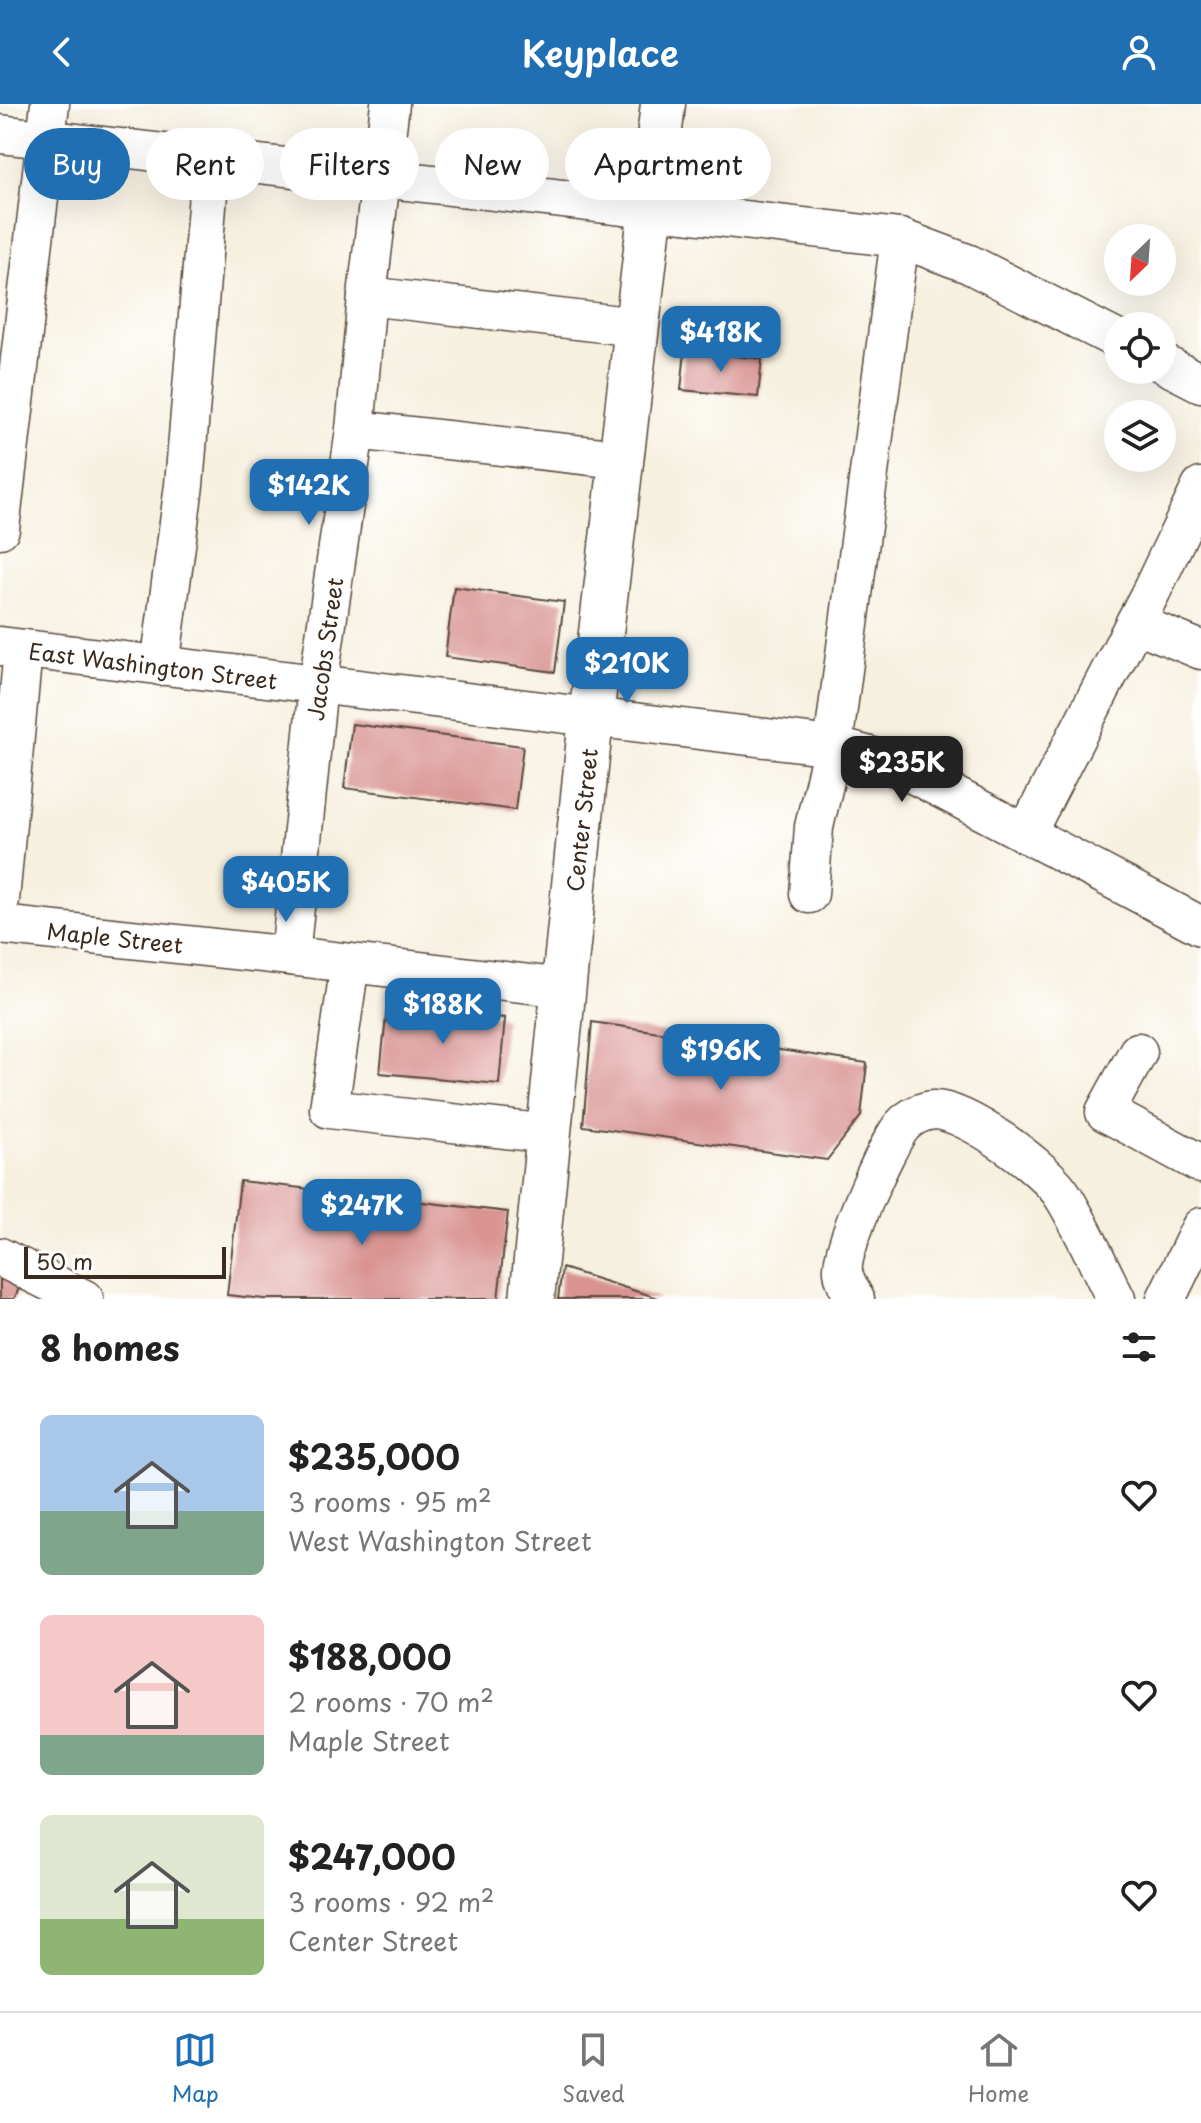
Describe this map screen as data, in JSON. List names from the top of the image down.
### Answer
{
  "streets": {
    "main road": ["Center Street"],
    "street": ["Jacobs Street", "East Washington Street", "Maple Street"]
  },
  "crossings": [
    ["Jacobs Street", "East Washington Street"],
    ["Jacobs Street", "Maple Street"],
    ["East Washington Street", "Center Street"],
    ["Center Street", "Maple Street"]
  ],
  "scale_bar": "50 m",
  "north": "bottom left",
  "page": {
    "header": "Keyplace",
    "chip": [
      "Buy",
      "Rent",
      "Filters",
      "New",
      "Apartment"
    ],
    "price": [
      "$418K",
      "$142K",
      "$210K",
      "$235K",
      "$405K",
      "$188K",
      "$196K",
      "$247K"
    ],
    "scale": "50 m",
    "heading": "8 homes",
    "list": [
      {
        "name": "$235,000",
        "note": "3 rooms · 95 m² · West Washington Street"
      },
      {
        "name": "$188,000",
        "note": "2 rooms · 70 m² · Maple Street"
      },
      {
        "name": "$247,000",
        "note": "3 rooms · 92 m² · Center Street"
      }
    ],
    "tabs": ["Map", "Saved", "Home"]
  }
}
